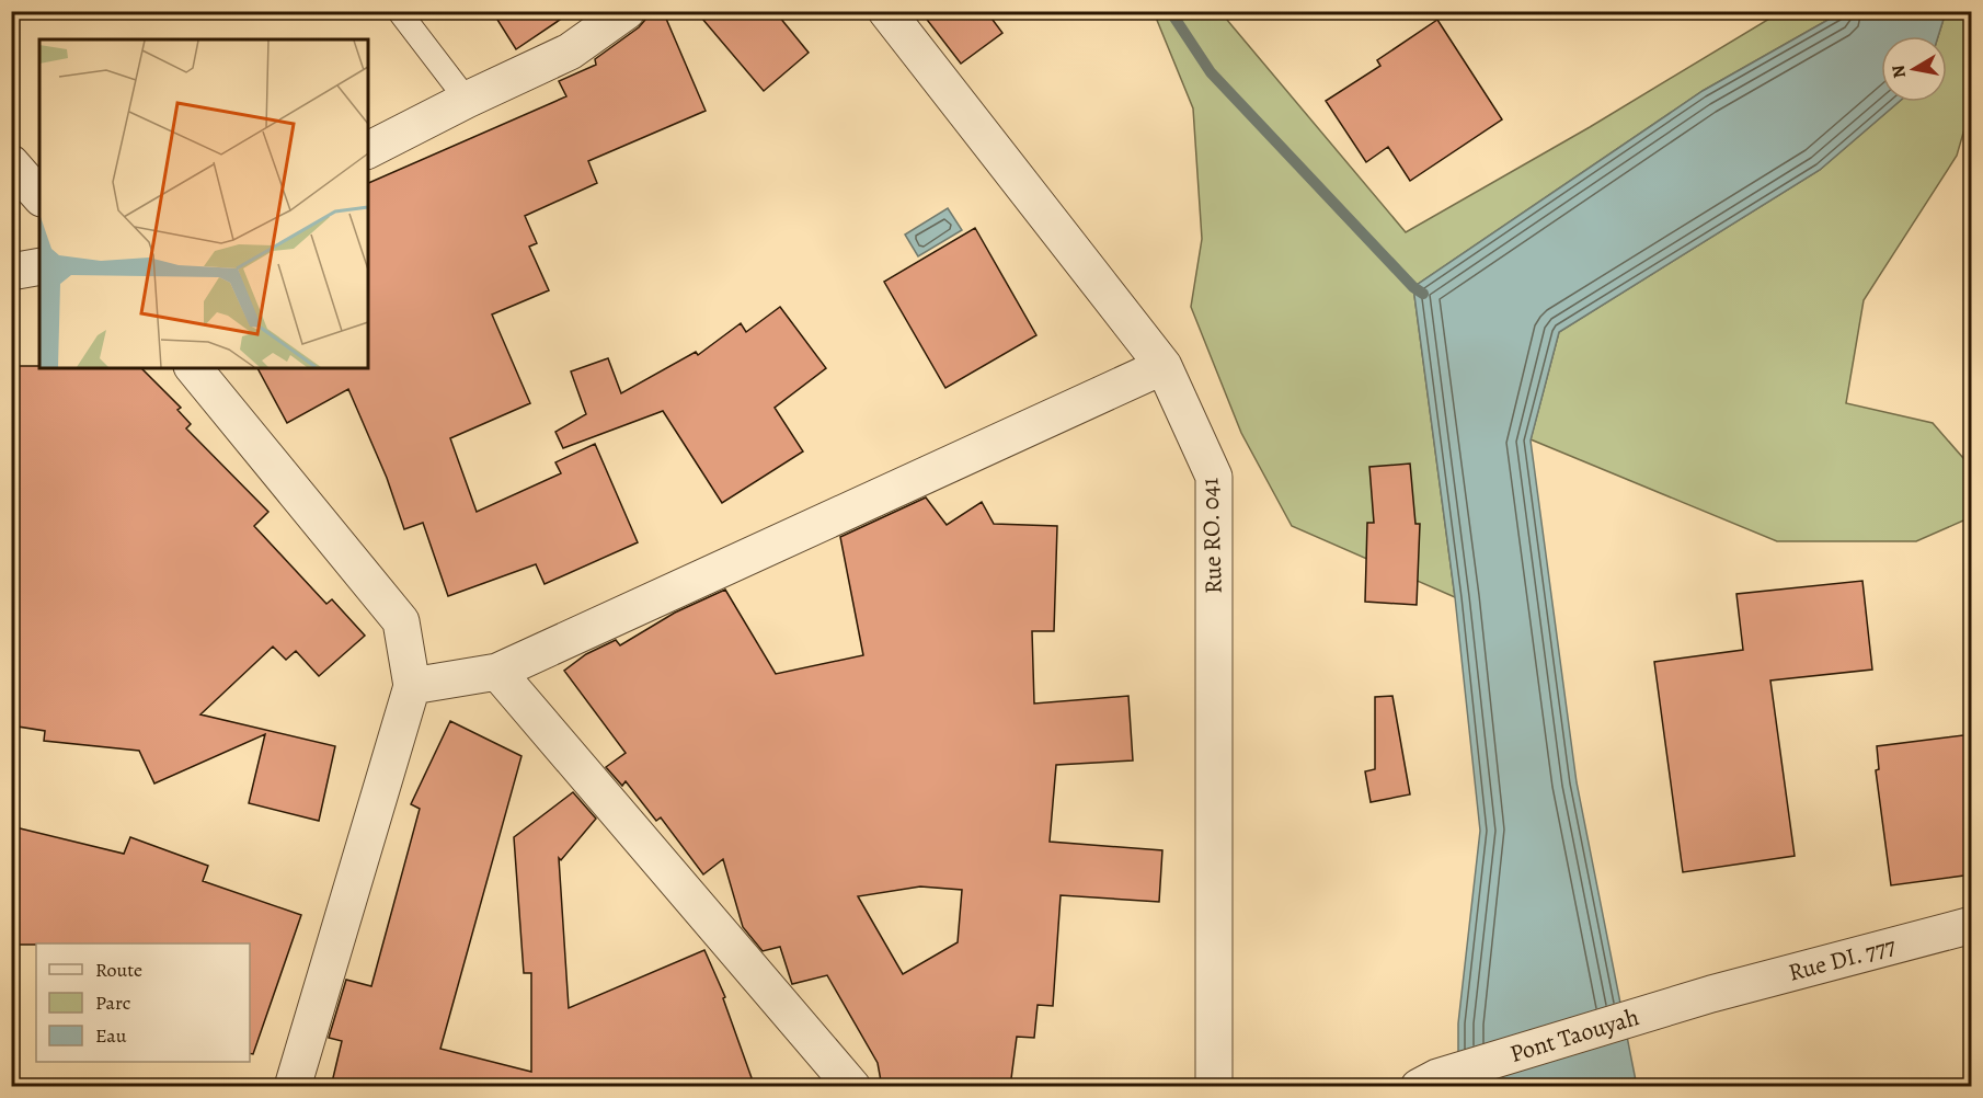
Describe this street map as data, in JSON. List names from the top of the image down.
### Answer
{
  "streets": {
    "street": ["Rue RO. 041", "Rue DI. 777", "Pont Taouyah"]
  },
  "crossings": [
    ["Rue DI. 777", "Pont Taouyah"]
  ],
  "legend": ["Route", "Parc", "Eau"],
  "north": "left"
}
